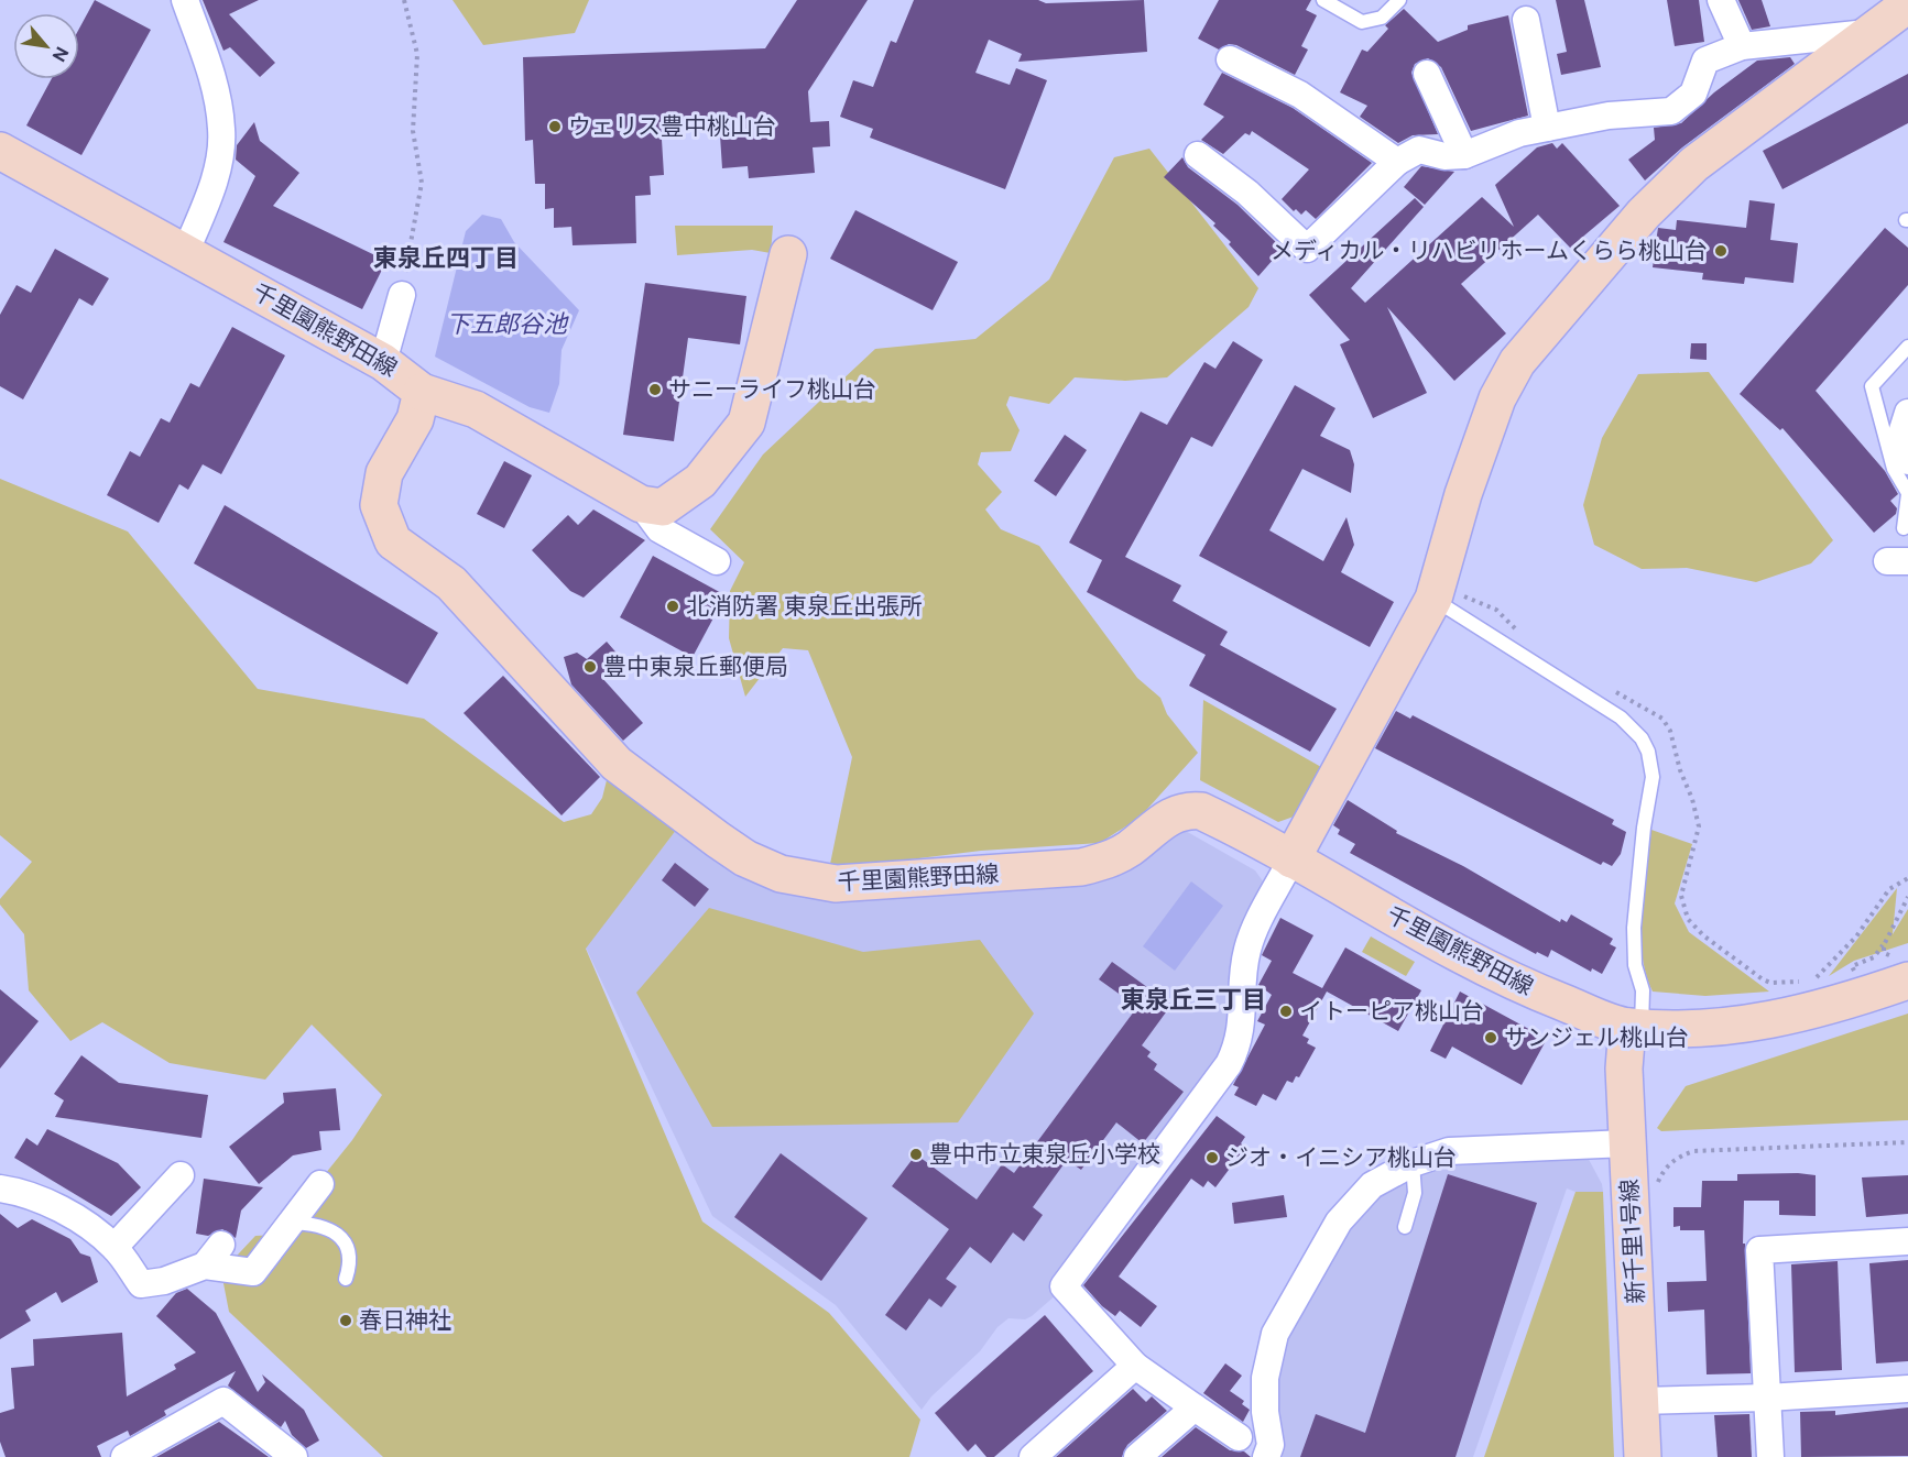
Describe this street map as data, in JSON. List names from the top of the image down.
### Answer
{
  "streets": {
    "street": ["千里園熊野田線", "新千里1号線"]
  },
  "crossings": [
    ["千里園熊野田線", "新千里1号線"]
  ],
  "districts": ["東泉丘四丁目", "東泉丘三丁目"],
  "water": ["下五郎谷池"],
  "places": [
    "ウェリス豊中桃山台",
    "メディカル・リハビリホームくらら桃山台",
    "サニーライフ桃山台",
    "北消防署 東泉丘出張所",
    "豊中東泉丘郵便局",
    "イトーピア桃山台",
    "サンジェル桃山台",
    "豊中市立東泉丘小学校",
    "ジオ・イニシア桃山台",
    "春日神社"
  ],
  "north": "bottom right"
}
